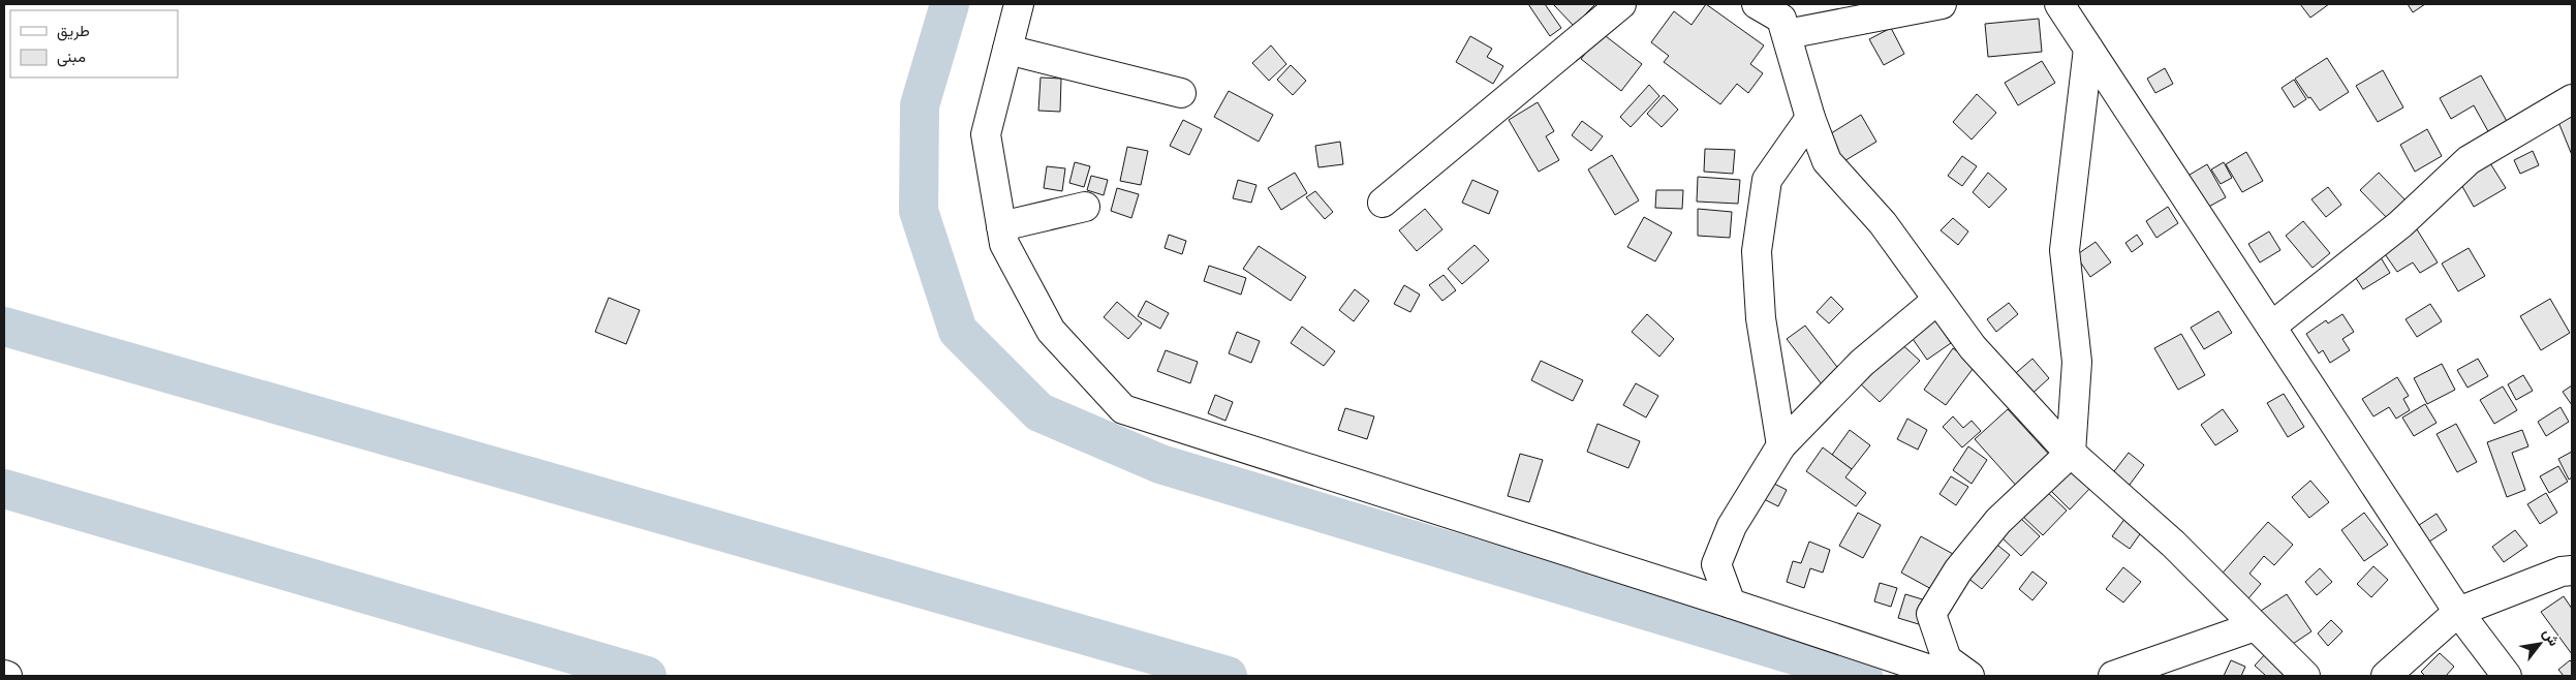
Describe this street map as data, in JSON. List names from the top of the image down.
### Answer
{
  "legend": ["طريق", "مبنى"],
  "north": "top right"
}
